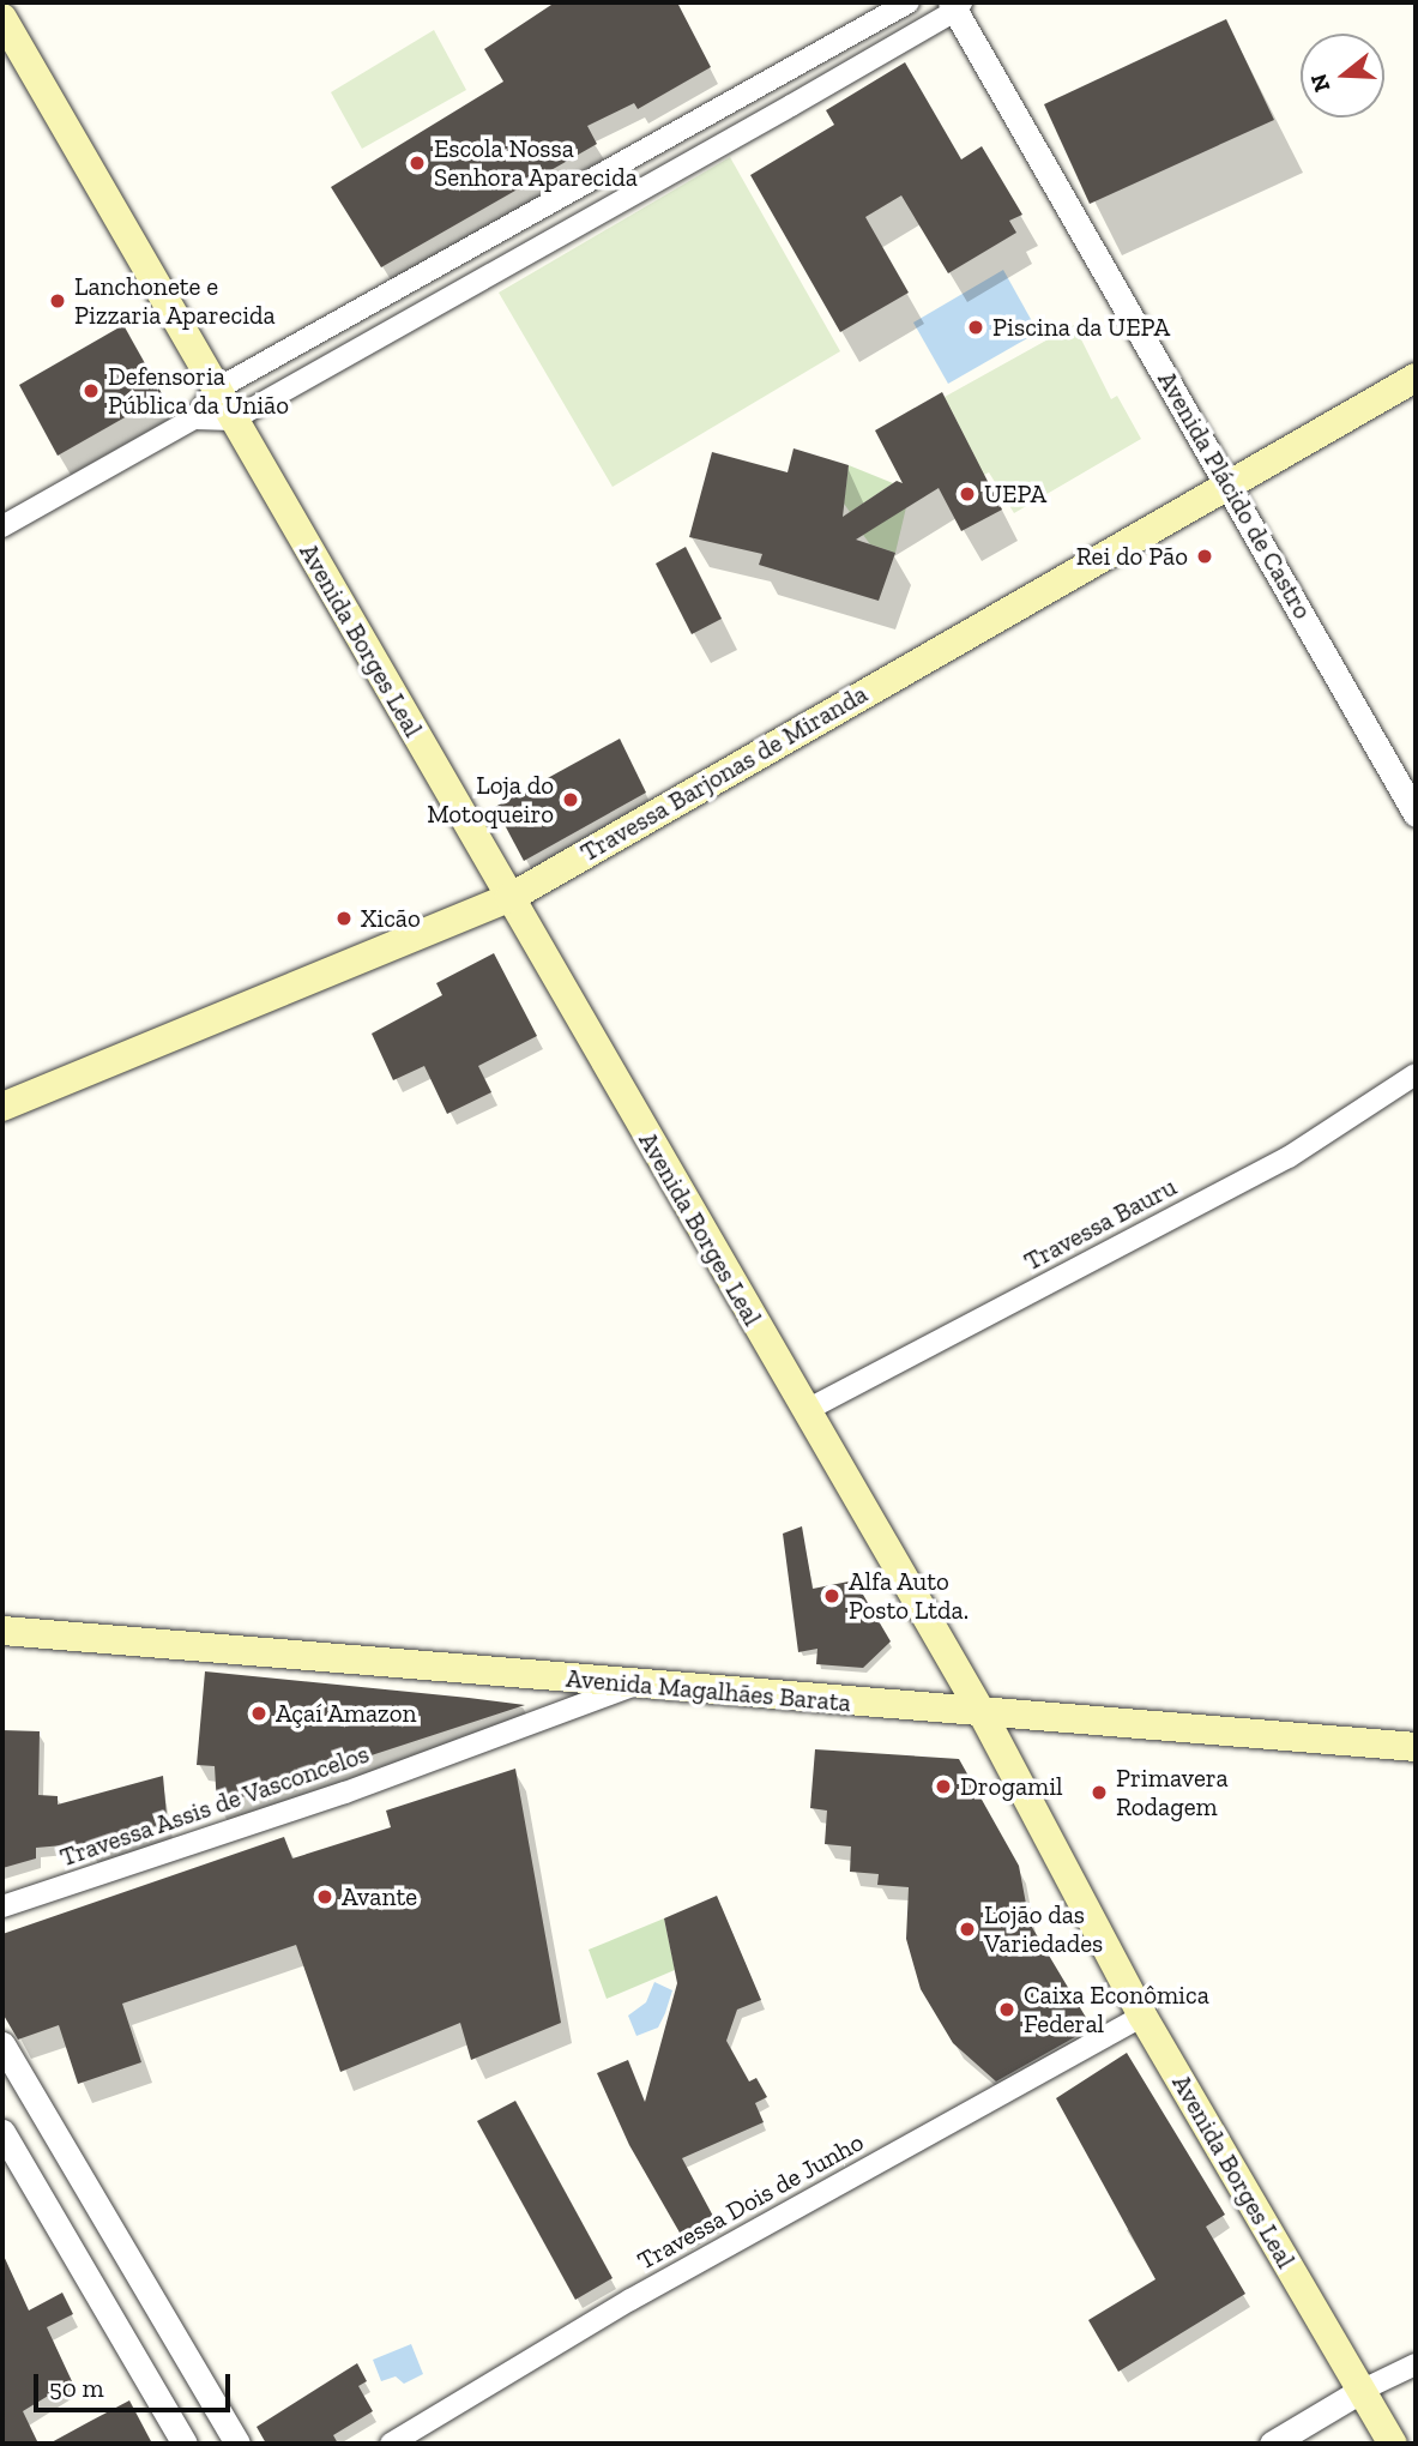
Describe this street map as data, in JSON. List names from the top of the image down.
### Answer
{
  "streets": {
    "main road": ["Avenida Borges Leal", "Travessa Barjonas de Miranda", "Avenida Magalhães Barata"],
    "street": [
      "Avenida Plácido de Castro",
      "Travessa Bauru",
      "Travessa Assis de Vasconcelos",
      "Travessa Dois de Junho"
    ]
  },
  "crossings": [
    ["Avenida Plácido de Castro", "Travessa Barjonas de Miranda"],
    ["Avenida Borges Leal", "Travessa Barjonas de Miranda"],
    ["Avenida Borges Leal", "Travessa Bauru"],
    ["Avenida Borges Leal", "Avenida Magalhães Barata"],
    ["Avenida Borges Leal", "Travessa Dois de Junho"],
    ["Avenida Magalhães Barata", "Travessa Assis de Vasconcelos"]
  ],
  "places": [
    "Escola Nossa Senhora Aparecida",
    "Lanchonete e Pizzaria Aparecida",
    "Piscina da UEPA",
    "Defensoria Pública da União",
    "UEPA",
    "Rei do Pão",
    "Loja do Motoqueiro",
    "Xicão",
    "Alfa Auto Posto Ltda.",
    "Açaí Amazon",
    "Drogamil",
    "Primavera Rodagem",
    "Avante",
    "Lojão das Variedades",
    "Caixa Econômica Federal"
  ],
  "scale_bar": "50 m",
  "north": "left"
}
